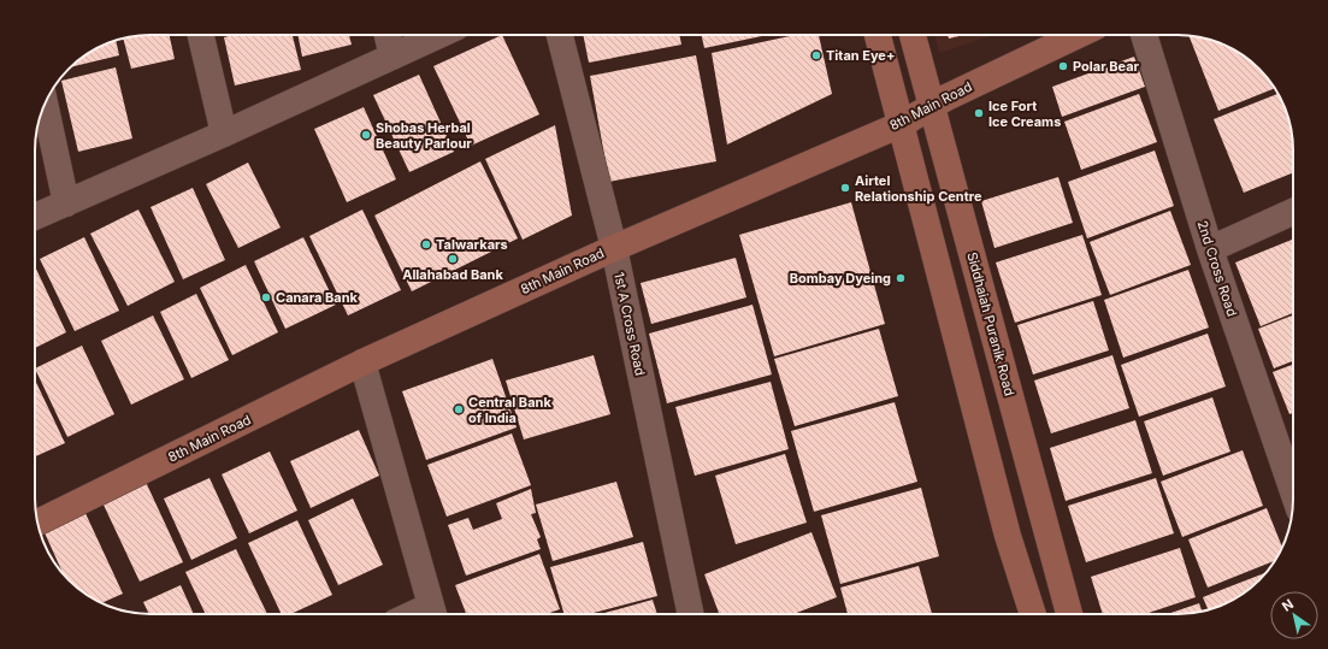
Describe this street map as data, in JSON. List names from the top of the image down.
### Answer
{
  "streets": {
    "main road": ["8th Main Road", "Siddhaiah Puranik Road"],
    "street": ["2nd Cross Road", "1st A Cross Road"]
  },
  "crossings": [
    ["8th Main Road", "1st A Cross Road"],
    ["8th Main Road", "Siddhaiah Puranik Road"]
  ],
  "places": [
    "Titan Eye+",
    "Polar Bear",
    "Ice Fort Ice Creams",
    "Shobas Herbal Beauty Parlour",
    "Airtel Relationship Centre",
    "Talwarkars",
    "Allahabad Bank",
    "Bombay Dyeing",
    "Canara Bank",
    "Central Bank of India"
  ],
  "north": "top left"
}
